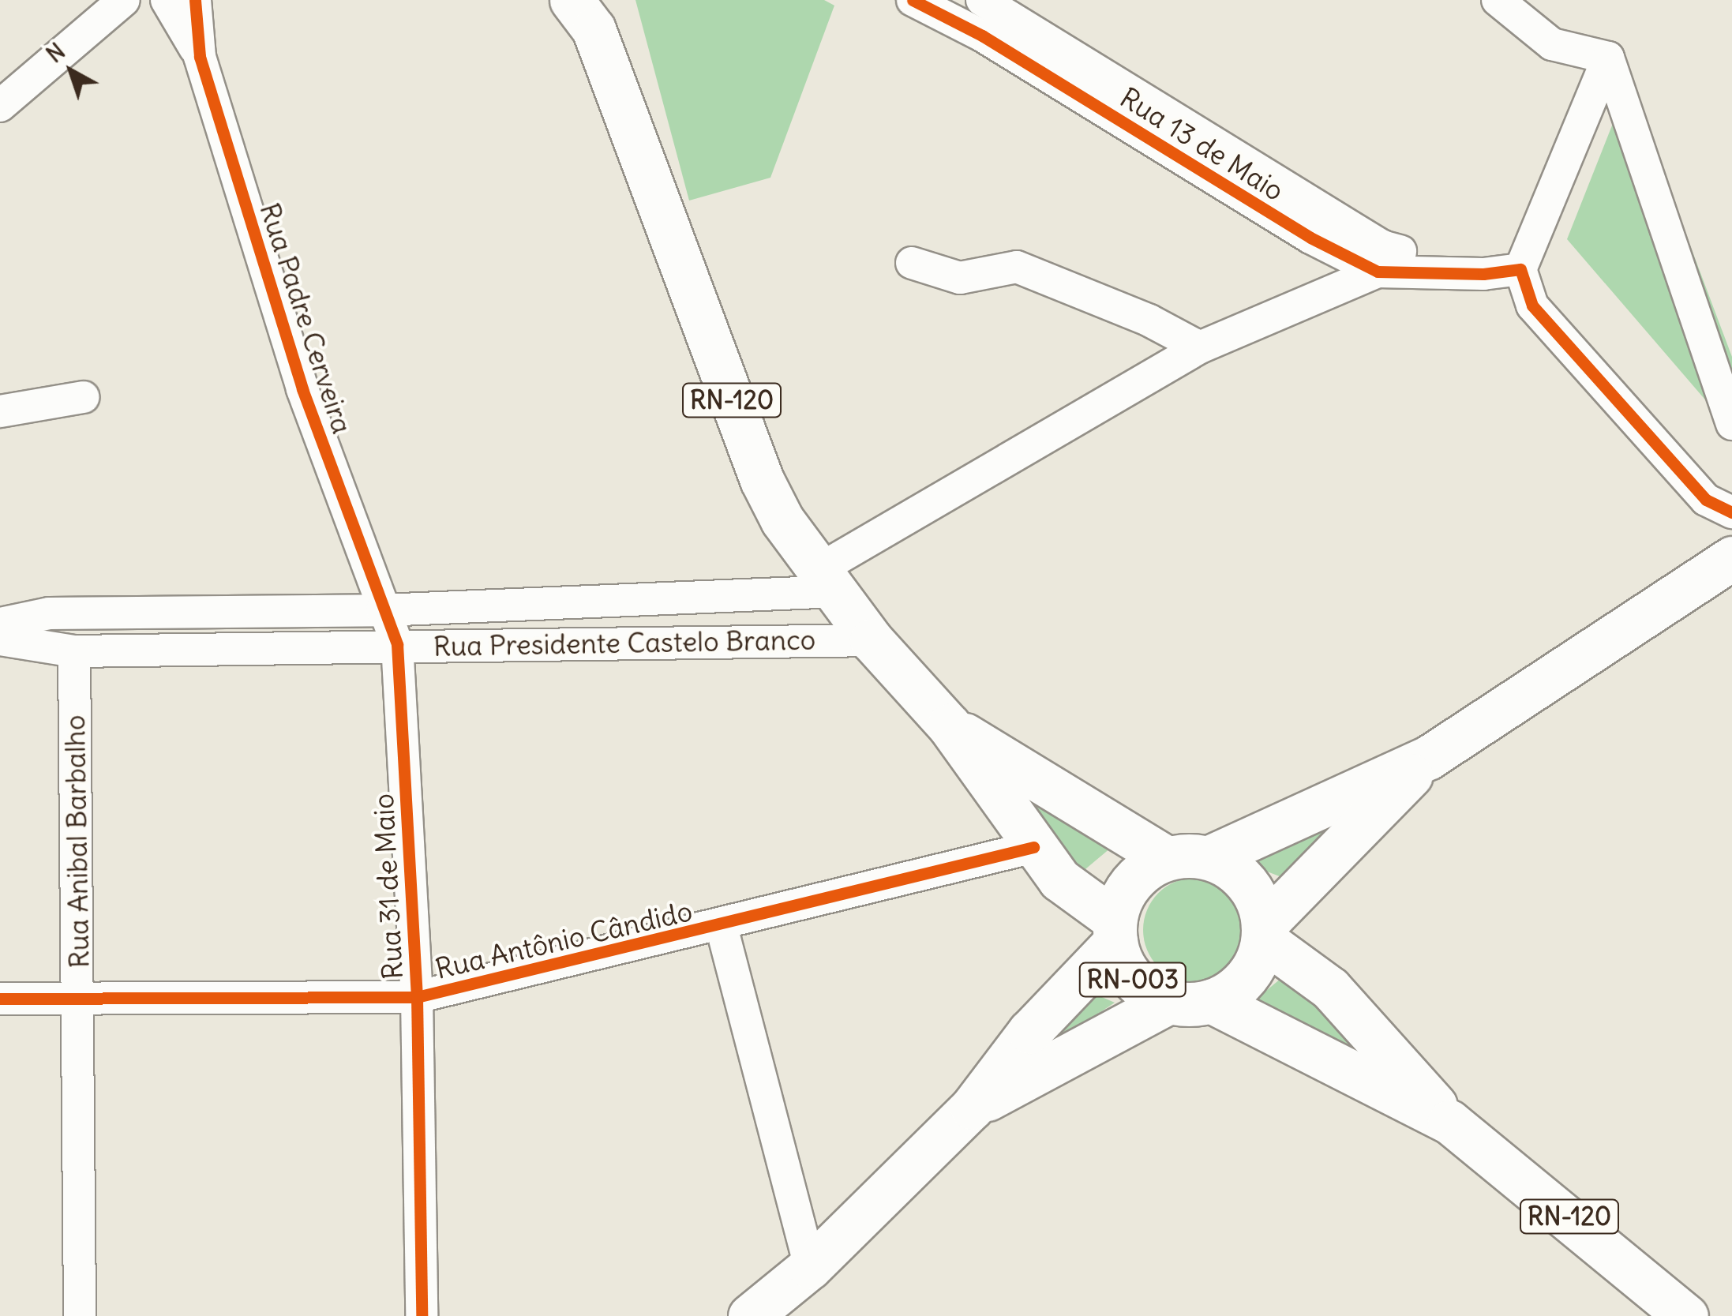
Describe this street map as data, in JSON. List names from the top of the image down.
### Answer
{
  "streets": {
    "main road": ["RN-120", "RN-003"],
    "street": [
      "Rua 13 de Maio",
      "Rua Padre Cerveira",
      "Rua Presidente Castelo Branco",
      "Rua Anibal Barbalho",
      "Rua 31 de Maio",
      "Rua Antônio Cândido"
    ]
  },
  "crossings": [
    ["Rua Padre Cerveira", "Rua Presidente Castelo Branco"],
    ["Rua Padre Cerveira", "Rua 31 de Maio"],
    ["RN-120", "Rua Presidente Castelo Branco"],
    ["RN-120", "Rua Antônio Cândido"],
    ["RN-120", "RN-003"],
    ["Rua Presidente Castelo Branco", "Rua Anibal Barbalho"],
    ["Rua Presidente Castelo Branco", "Rua 31 de Maio"],
    ["Rua Anibal Barbalho", "Rua Antônio Cândido"],
    ["Rua 31 de Maio", "Rua Antônio Cândido"]
  ],
  "north": "top left"
}
